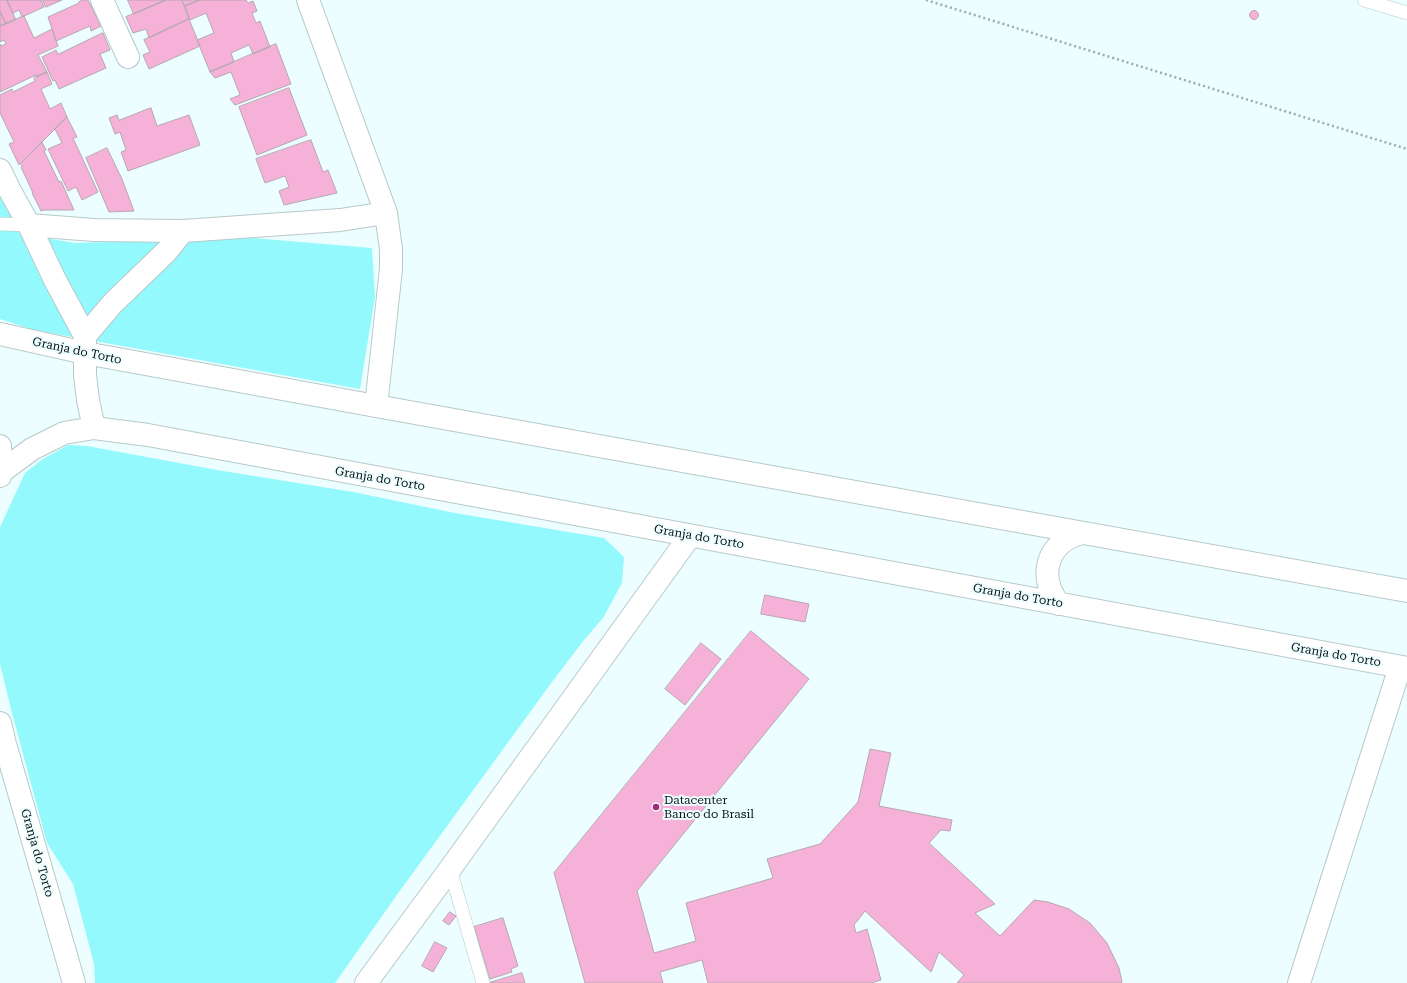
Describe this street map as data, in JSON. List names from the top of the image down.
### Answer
{
  "streets": {
    "street": ["Granja do Torto"]
  },
  "places": ["Datacenter Banco do Brasil"]
}
